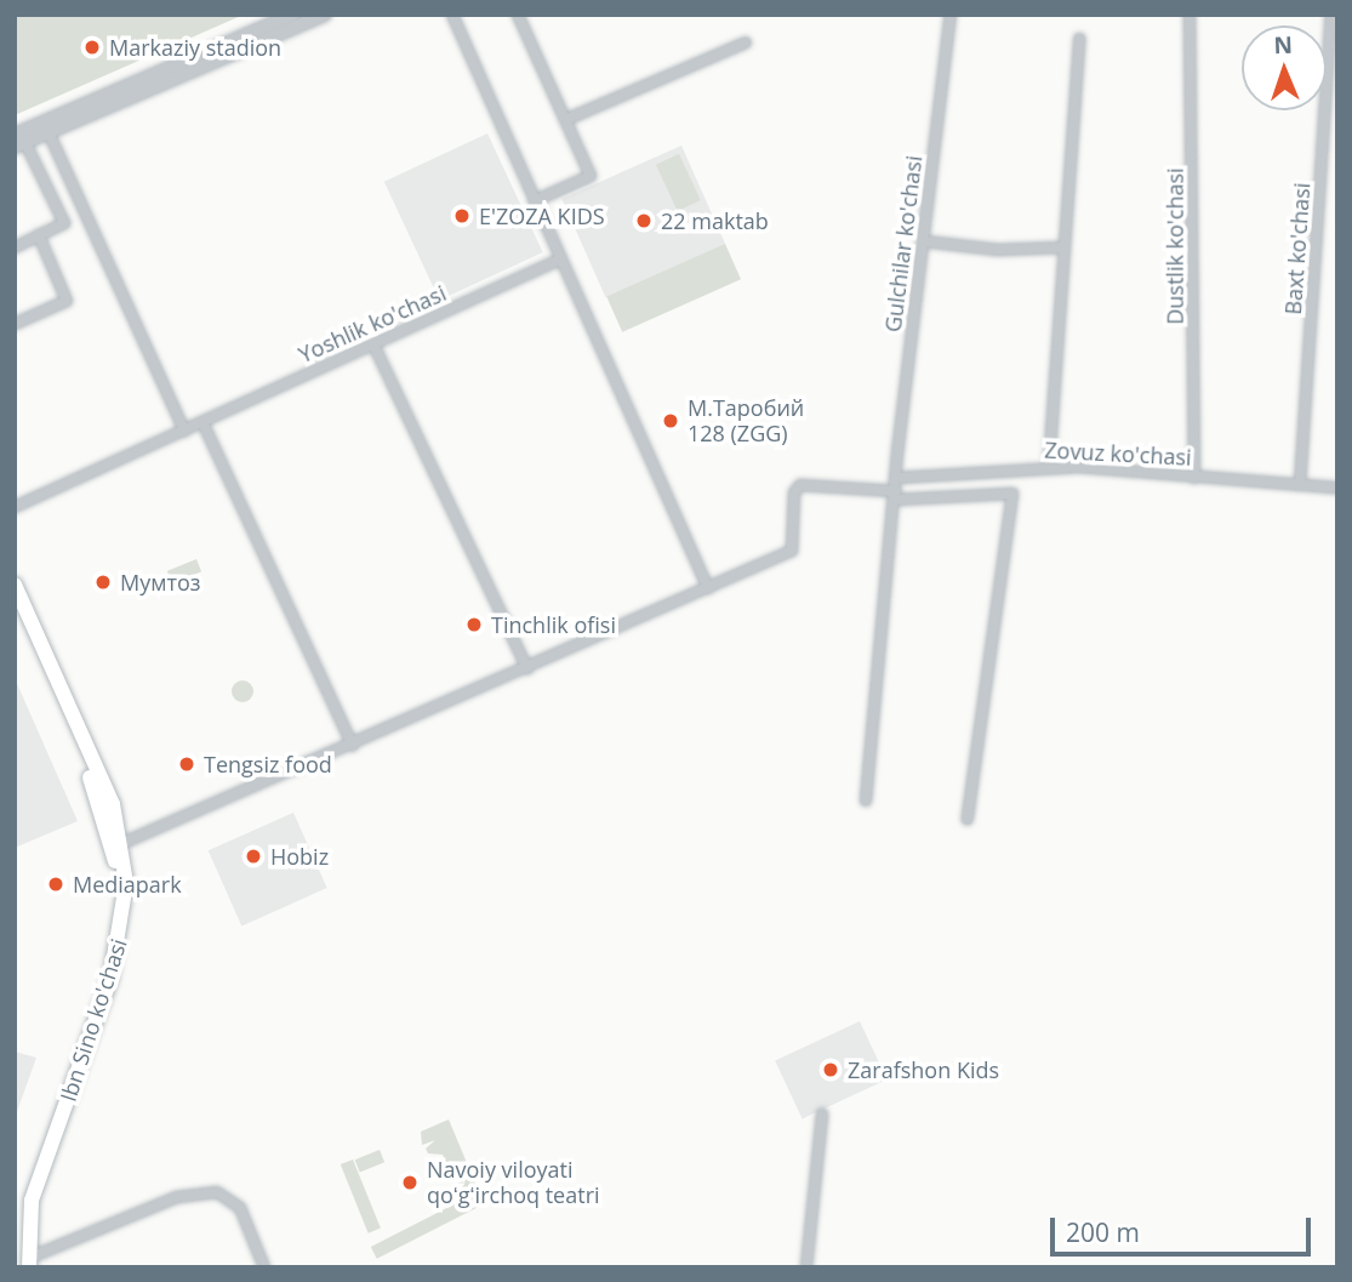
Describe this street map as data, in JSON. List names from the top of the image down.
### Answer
{
  "streets": {
    "street": [
      "Gulchilar ko'chasi",
      "Dustlik ko'chasi",
      "Baxt ko'chasi",
      "Yoshlik ko'chasi",
      "Zovuz ko'chasi"
    ]
  },
  "crossings": [
    ["Gulchilar ko'chasi", "Zovuz ko'chasi"],
    ["Dustlik ko'chasi", "Zovuz ko'chasi"],
    ["Baxt ko'chasi", "Zovuz ko'chasi"]
  ],
  "places": [
    "Markaziy stadion",
    "E'ZOZA KIDS",
    "22 maktab",
    "М.Таробий 128 (ZGG)",
    "Мумтоз",
    "Tinchlik ofisi",
    "Tengsiz food",
    "Hobiz",
    "Mediapark",
    "Zarafshon Kids",
    "Navoiy viloyati qoʻgʻirchoq teatri"
  ],
  "scale_bar": "200 m",
  "north": "top"
}
